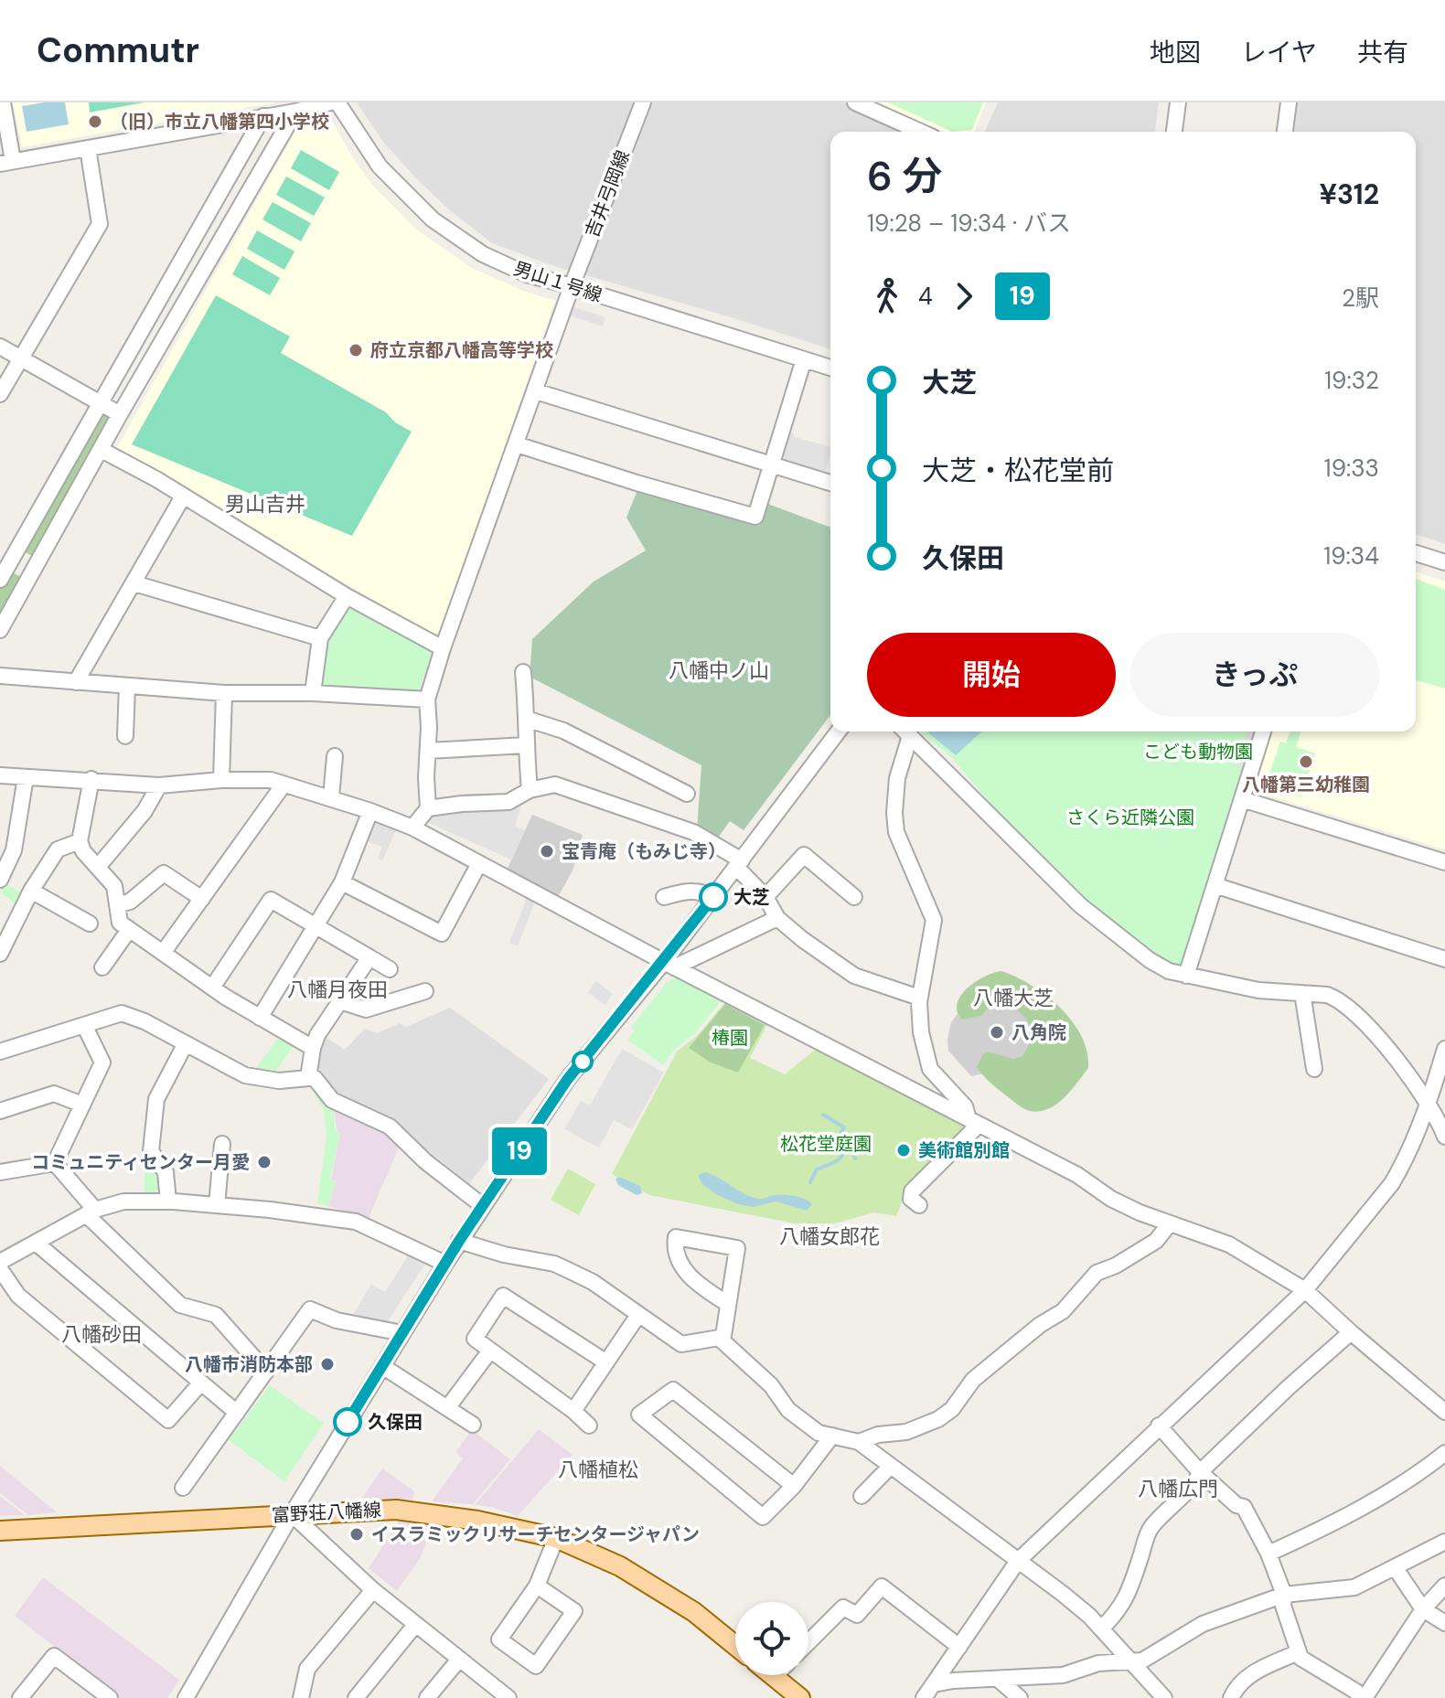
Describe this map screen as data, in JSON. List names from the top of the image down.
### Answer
{
  "streets": {
    "main road": ["富野荘八幡線"],
    "street": ["吉井弓岡線", "男山１号線"]
  },
  "crossings": [
    ["吉井弓岡線", "男山１号線"]
  ],
  "districts": [
    "男山吉井",
    "八幡中ノ山",
    "八幡月夜田",
    "八幡大芝",
    "八幡女郎花",
    "八幡砂田",
    "八幡植松",
    "八幡広門"
  ],
  "parks": [
    "こども動物園",
    "さくら近隣公園",
    "椿園",
    "松花堂庭園"
  ],
  "places": [
    "（旧）市立八幡第四小学校",
    "府立京都八幡高等学校",
    "八幡第三幼稚園",
    "宝青庵（もみじ寺）",
    "大芝",
    "八角院",
    "美術館別館",
    "コミュニティセンター月愛",
    "八幡市消防本部",
    "久保田",
    "イスラミックリサーチセンタージャパン"
  ],
  "lines": ["bus line 19"],
  "page": {
    "header": "Commutr",
    "nav": ["地図", "レイヤ", "共有"],
    "on_map": "19",
    "heading": ["6 分", "19:28 – 19:34 · バス", "¥312"],
    "legs": ["4", "19", "2駅"],
    "list": [
      {
        "name": "大芝",
        "value": "19:32"
      },
      {
        "name": "大芝・松花堂前",
        "value": "19:33"
      },
      {
        "name": "久保田",
        "value": "19:34"
      }
    ],
    "buttons": ["開始", "きっぷ"]
  }
}
